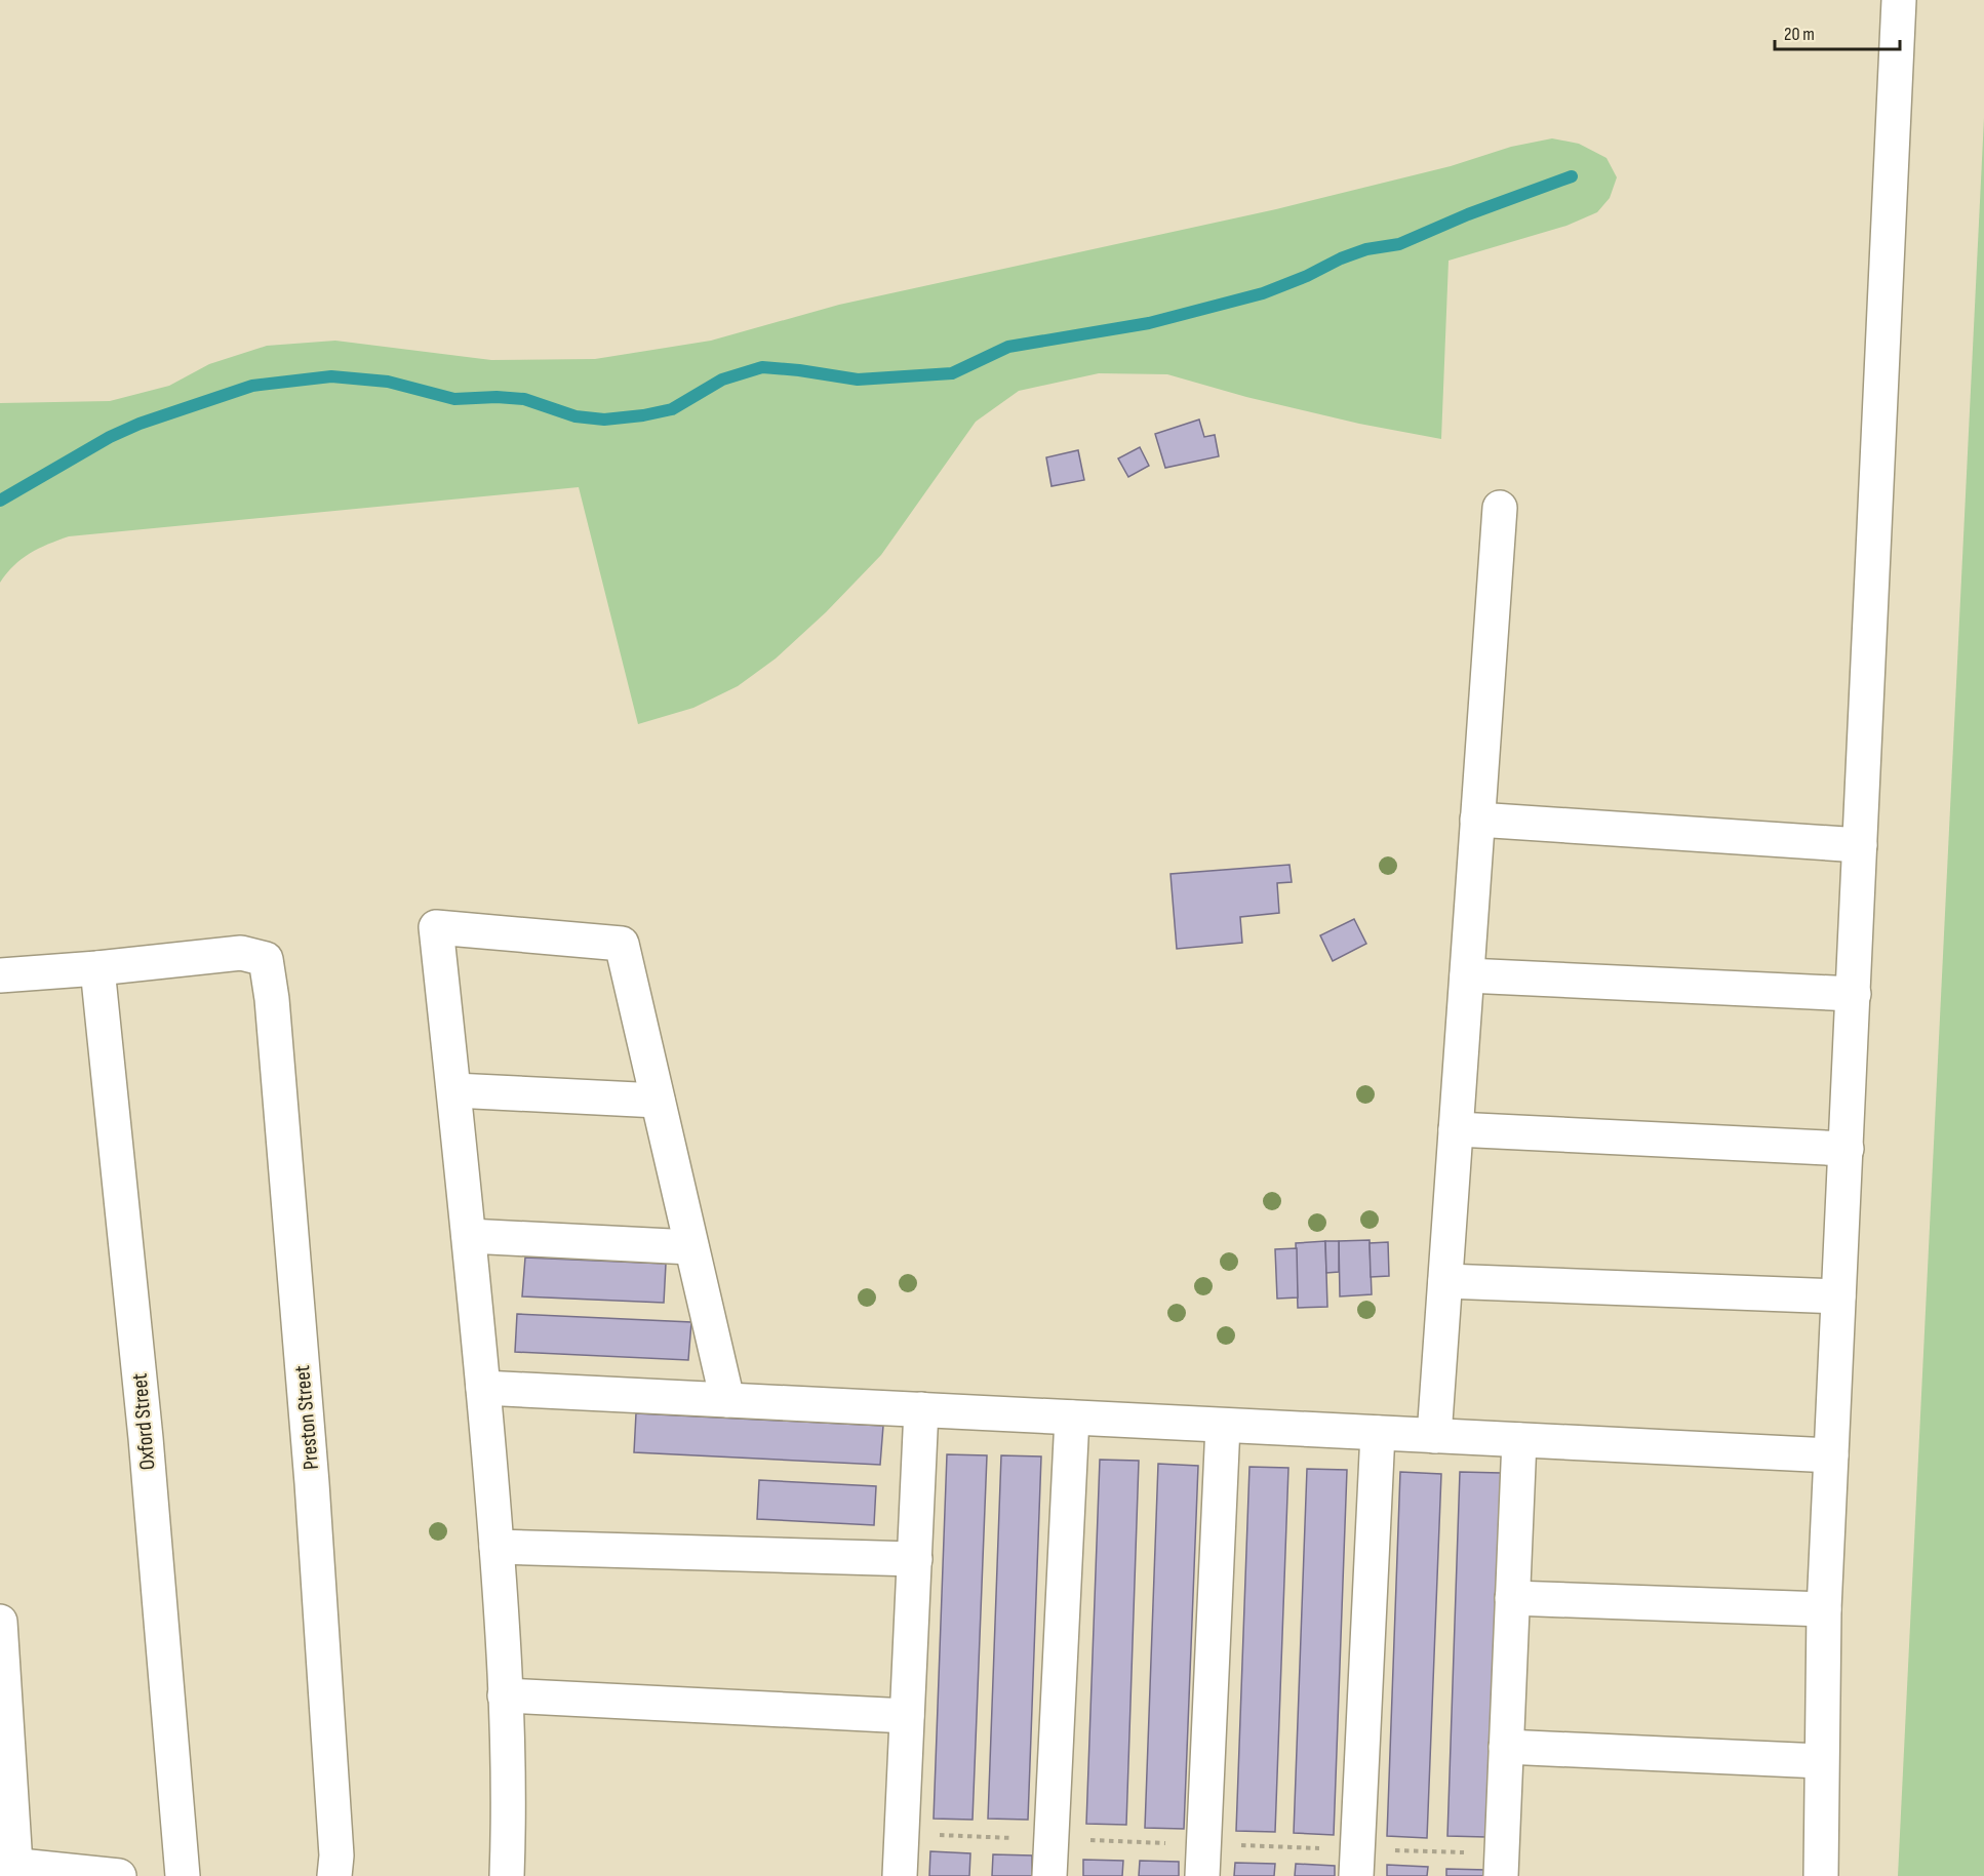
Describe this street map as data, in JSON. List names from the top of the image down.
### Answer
{
  "streets": {
    "street": ["Preston Street", "Oxford Street"]
  },
  "crossings": [
    ["Preston Street", "Oxford Street"]
  ],
  "scale_bar": "20 m"
}
